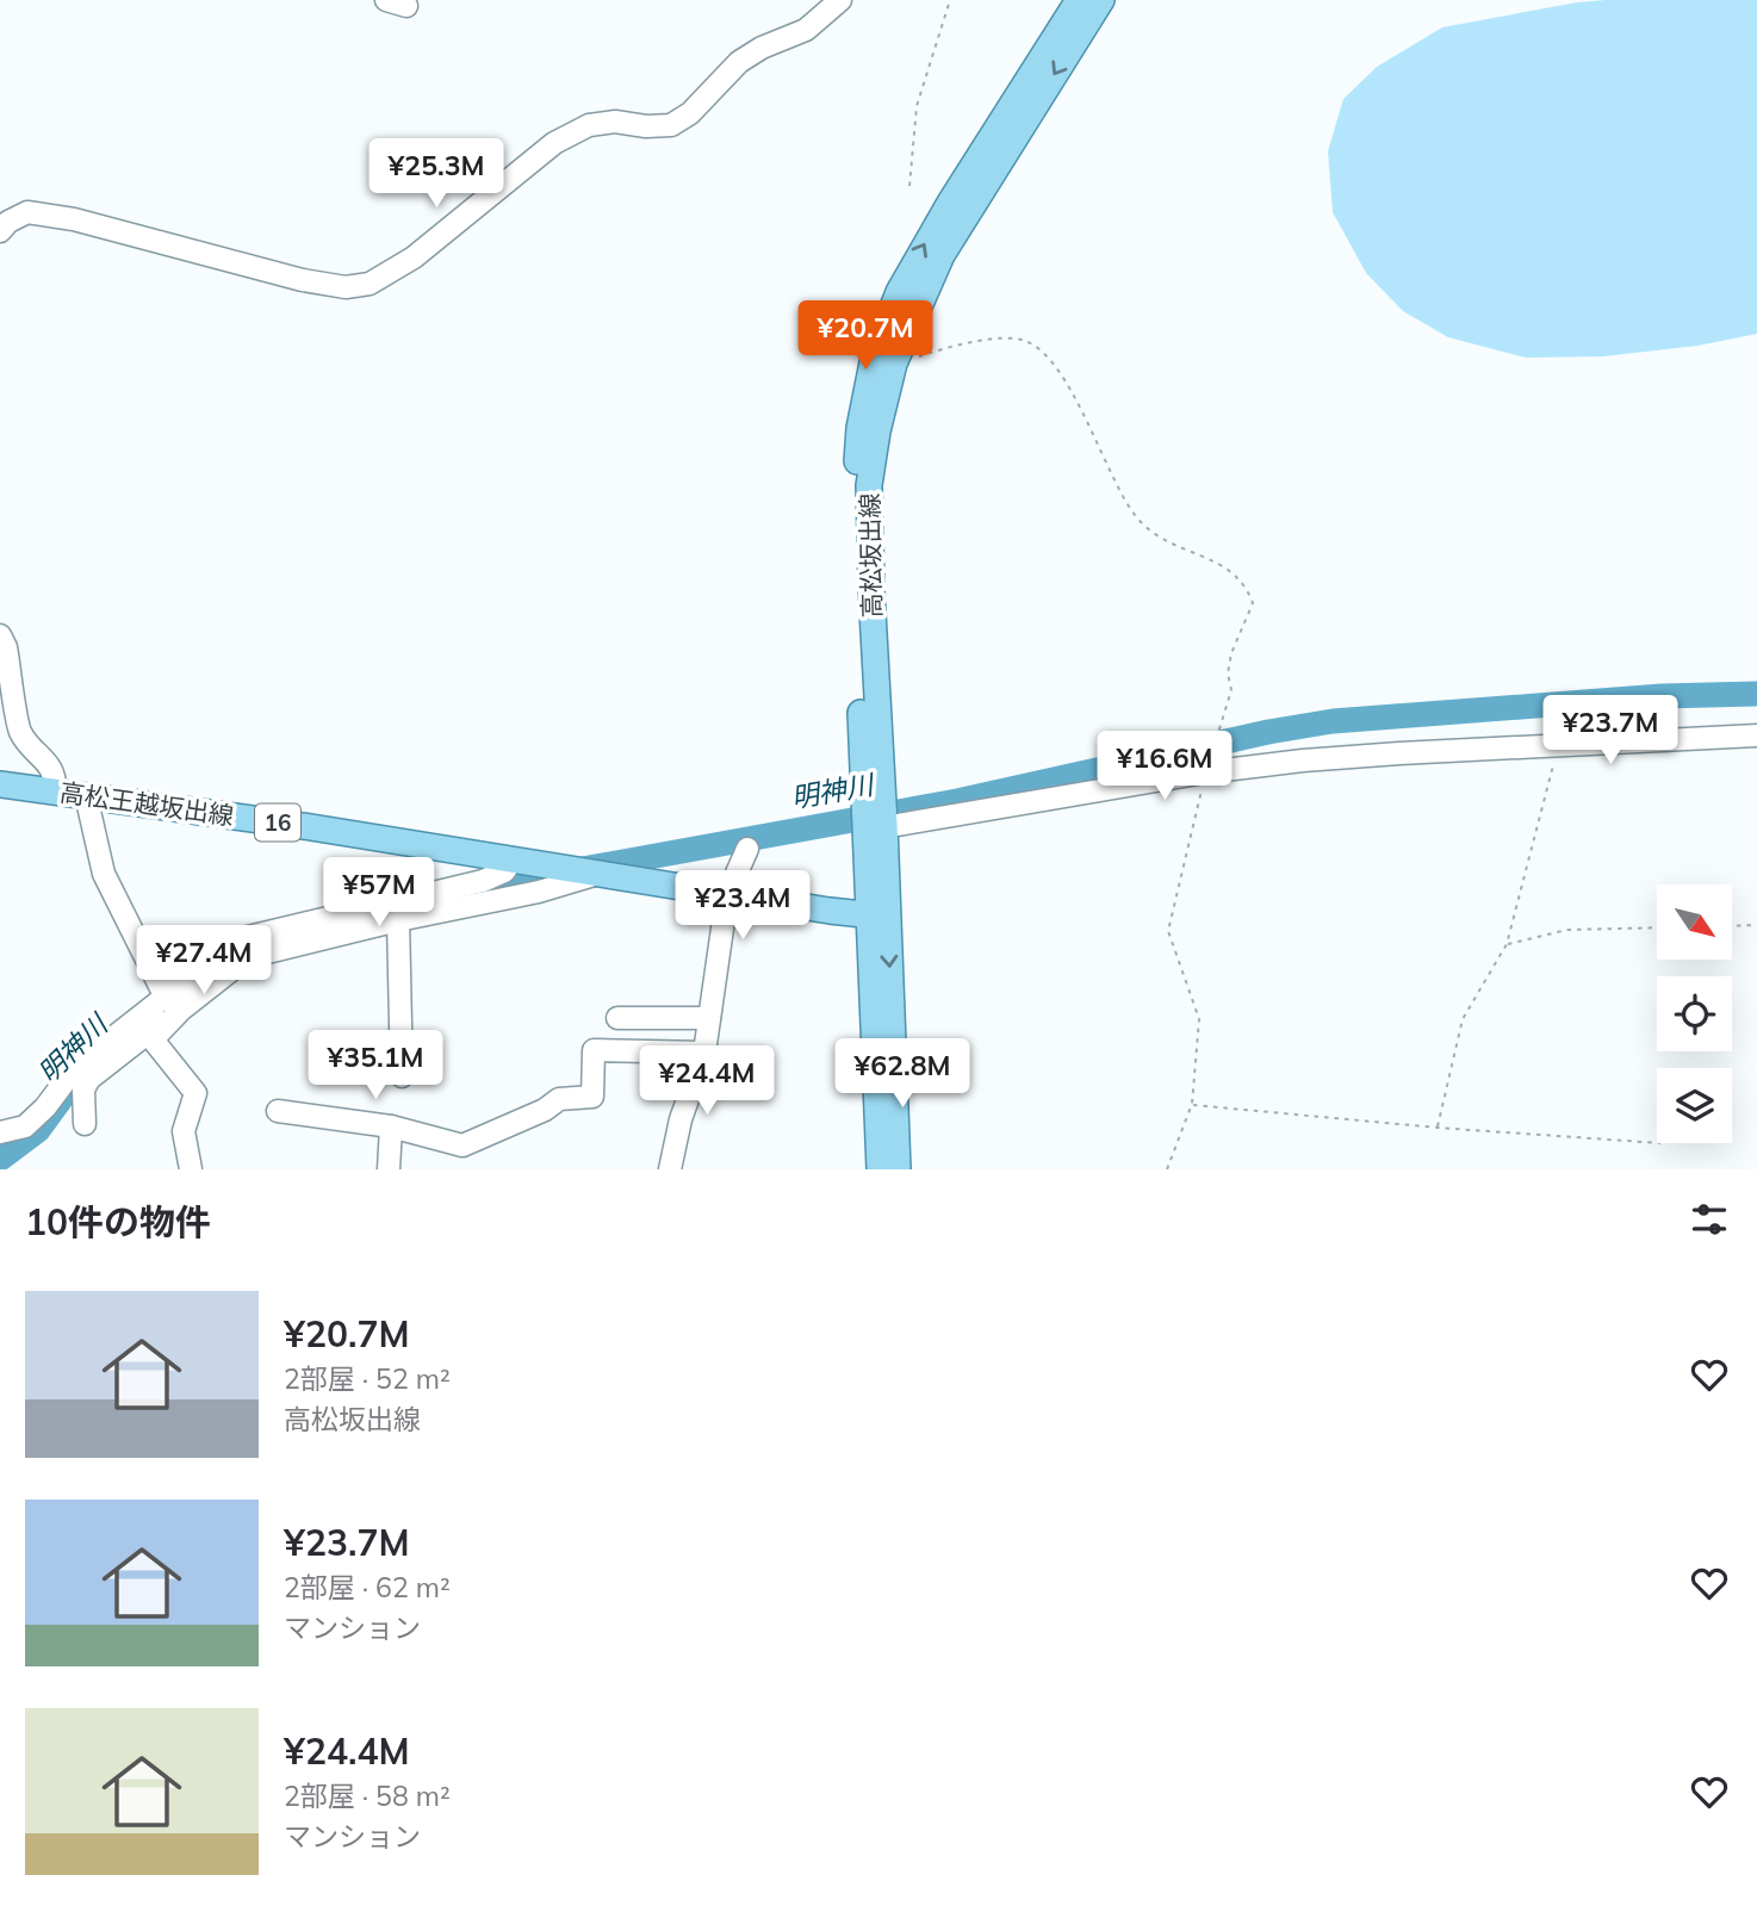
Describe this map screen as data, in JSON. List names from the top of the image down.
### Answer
{
  "streets": {
    "main road": ["高松坂出線", "高松王越坂出線", "16"]
  },
  "crossings": [
    ["高松坂出線", "高松王越坂出線"]
  ],
  "water": ["明神川"],
  "north": "bottom right",
  "page": {
    "price": [
      "¥25.3M",
      "¥20.7M",
      "¥23.7M",
      "¥16.6M",
      "¥57M",
      "¥23.4M",
      "¥27.4M",
      "¥35.1M",
      "¥62.8M",
      "¥24.4M"
    ],
    "heading": "10件の物件",
    "list": [
      {
        "name": "¥20.7M",
        "note": "2部屋 · 52 m² · 高松坂出線"
      },
      {
        "name": "¥23.7M",
        "note": "2部屋 · 62 m² · マンション"
      },
      {
        "name": "¥24.4M",
        "note": "2部屋 · 58 m² · マンション"
      }
    ]
  }
}
